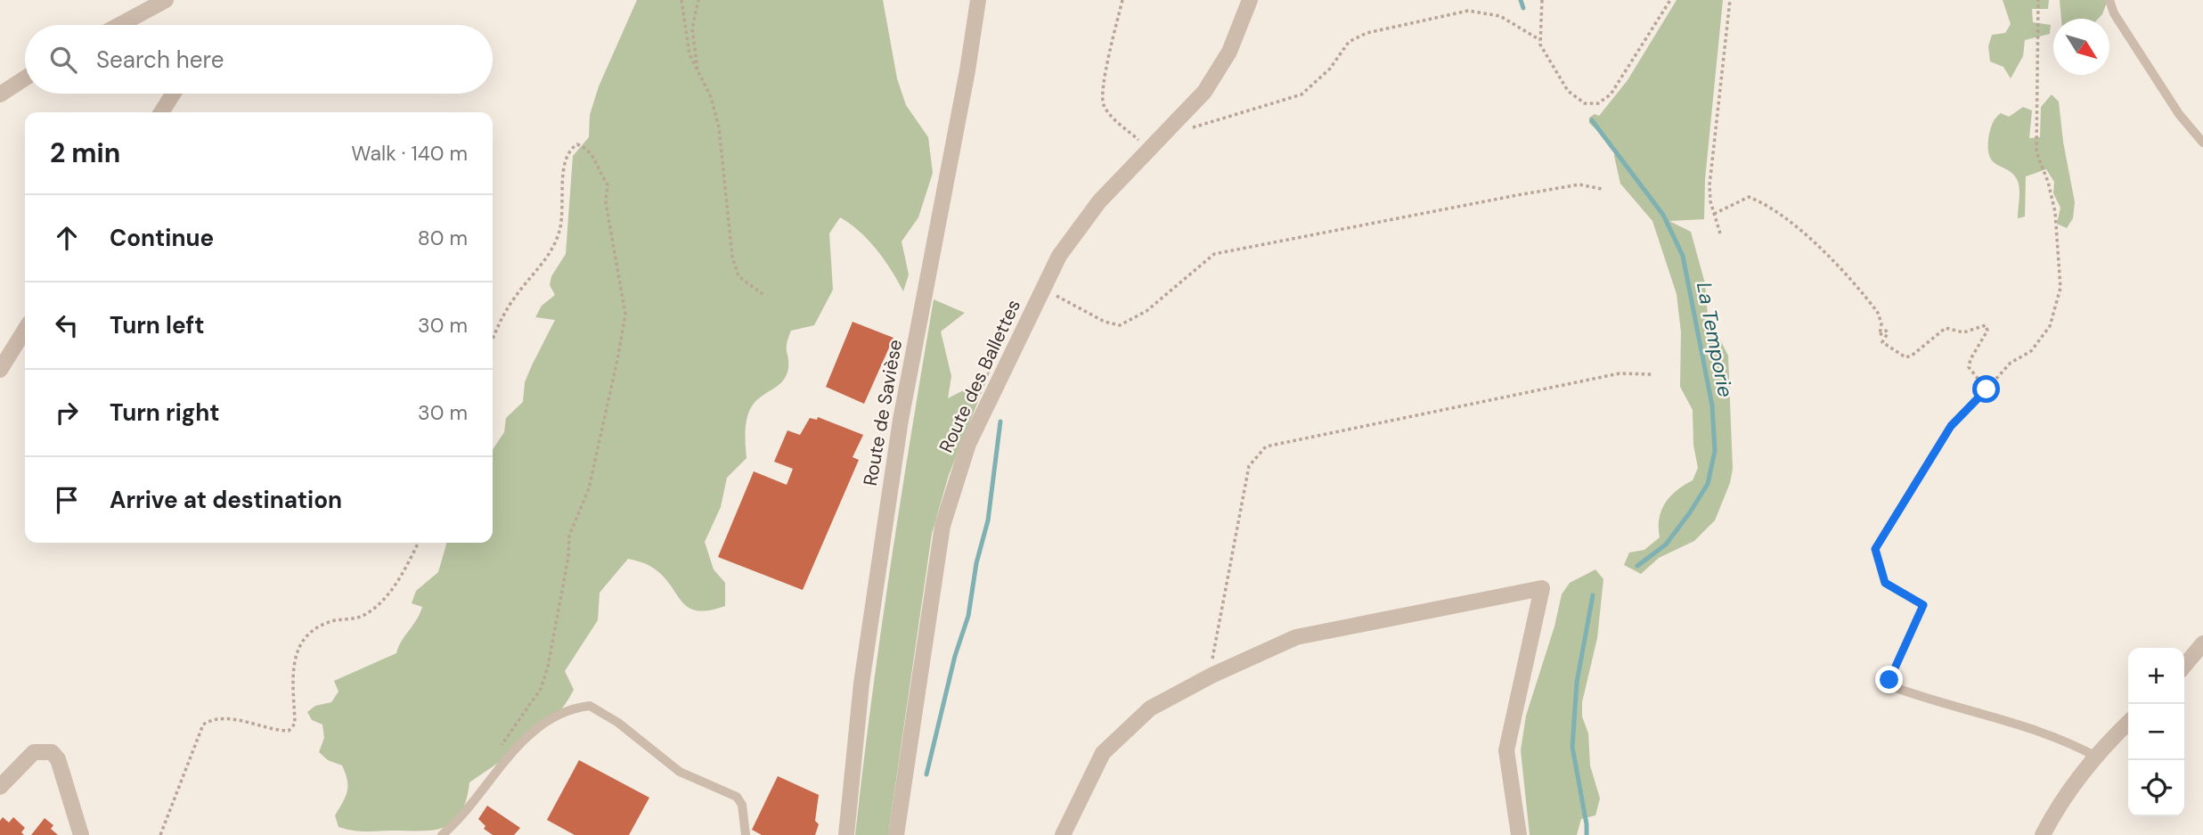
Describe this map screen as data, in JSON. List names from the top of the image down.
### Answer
{
  "streets": {
    "street": ["Route des Ballettes", "Route de Savièse"]
  },
  "water": ["La Temporie"],
  "north": "bottom right",
  "page": {
    "search": "Search here",
    "heading": ["2 min", "Walk · 140 m"],
    "list": [
      ["Continue", "80 m"],
      ["Turn left", "30 m"],
      ["Turn right", "30 m"],
      "Arrive at destination"
    ],
    "map_buttons": ["+", "−"]
  }
}
